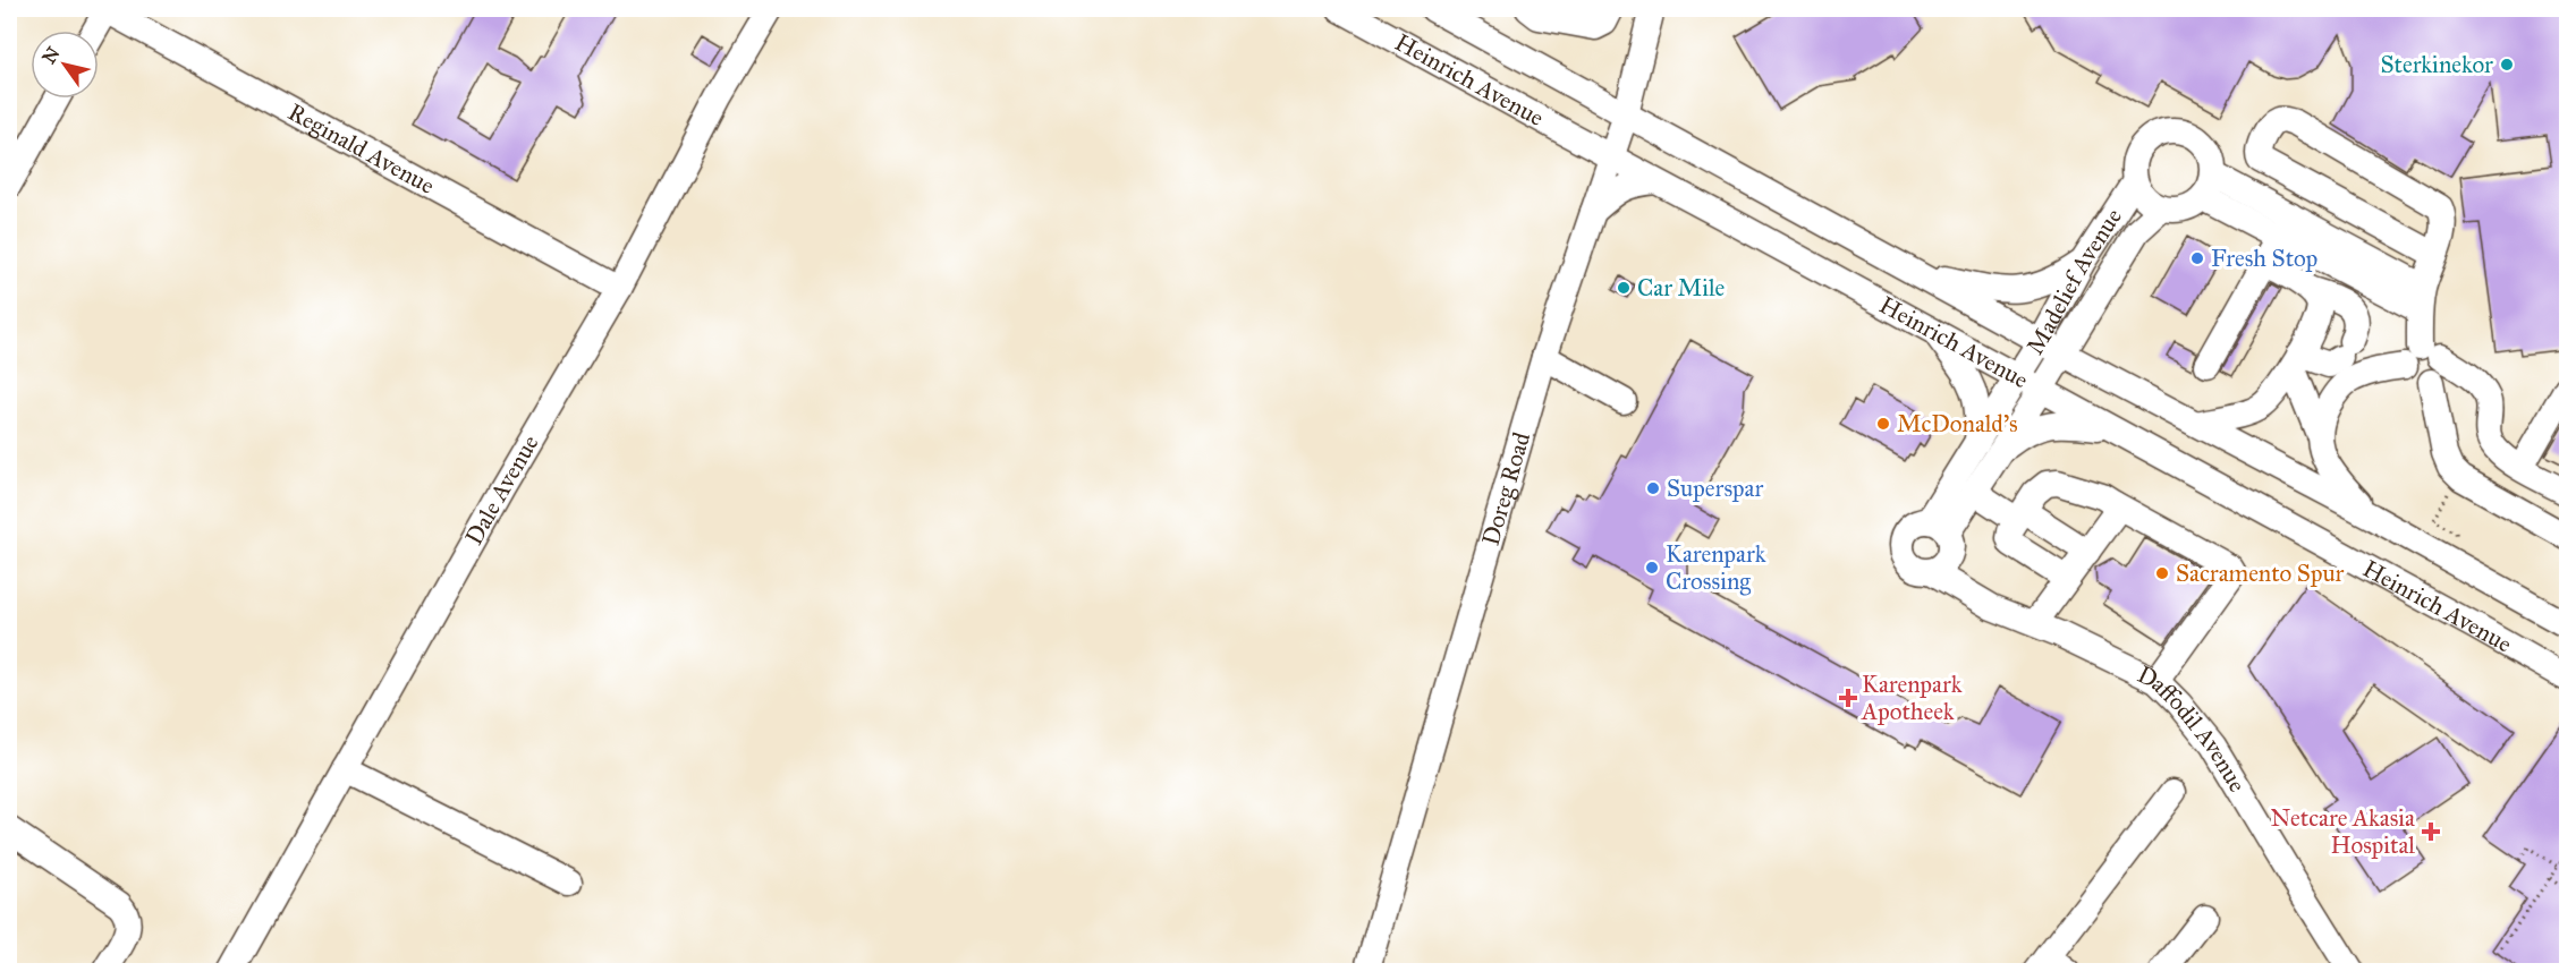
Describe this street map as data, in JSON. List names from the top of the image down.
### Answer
{
  "streets": {
    "street": [
      "Heinrich Avenue",
      "Reginald Avenue",
      "Madelief Avenue",
      "Doreg Road",
      "Dale Avenue",
      "Daffodil Avenue"
    ]
  },
  "crossings": [
    ["Heinrich Avenue", "Madelief Avenue"],
    ["Heinrich Avenue", "Doreg Road"],
    ["Reginald Avenue", "Dale Avenue"],
    ["Madelief Avenue", "Daffodil Avenue"]
  ],
  "places": {
    "other": [
      "Sterkinekor",
      "Fresh Stop",
      "Car Mile",
      "McDonald's",
      "Superspar",
      "Karenpark Crossing",
      "Sacramento Spur"
    ],
    "health": ["Karenpark Apotheek", "Netcare Akasia Hospital"]
  },
  "north": "top left"
}
